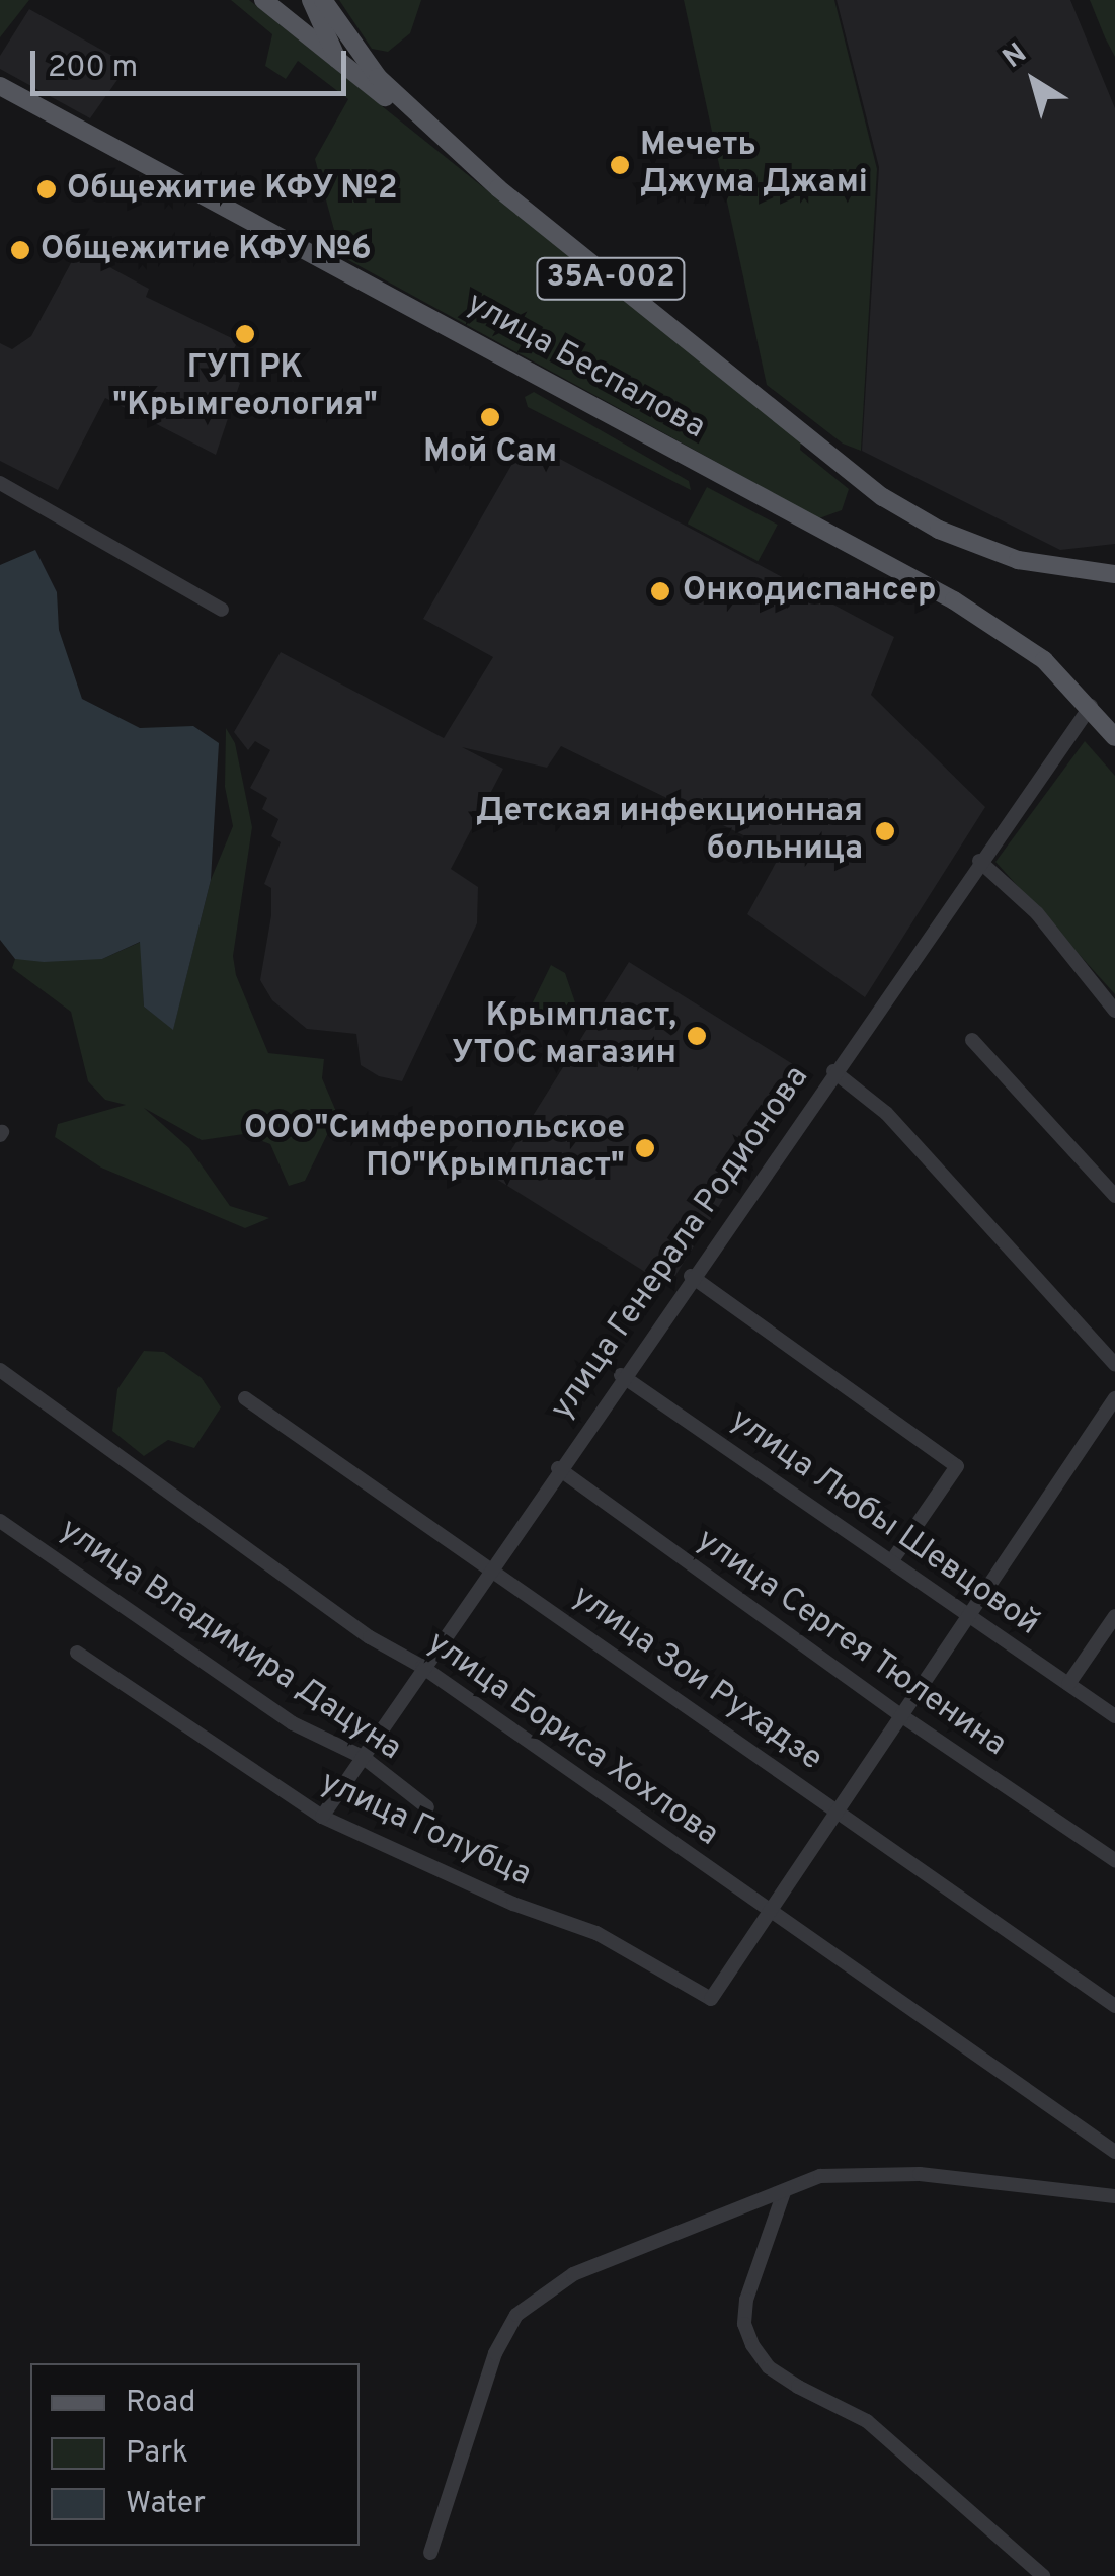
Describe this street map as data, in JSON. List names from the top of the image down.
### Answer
{
  "streets": {
    "main road": ["35А-002", "улица Беспалова"],
    "street": [
      "улица Генерала Родионова",
      "улица Любы Шевцовой",
      "улица Владимира Дацуна",
      "улица Сергея Тюленина",
      "улица Зои Рухадзе",
      "улица Бориса Хохлова",
      "улица Голубца"
    ]
  },
  "crossings": [
    ["улица Беспалова", "улица Генерала Родионова"],
    ["улица Генерала Родионова", "улица Любы Шевцовой"],
    ["улица Генерала Родионова", "улица Владимира Дацуна"],
    ["улица Генерала Родионова", "улица Сергея Тюленина"],
    ["улица Генерала Родионова", "улица Зои Рухадзе"],
    ["улица Генерала Родионова", "улица Бориса Хохлова"],
    ["улица Генерала Родионова", "улица Голубца"],
    ["улица Бориса Хохлова", "улица Голубца"]
  ],
  "places": [
    "Мечеть Джума Джамі",
    "Общежитие КФУ №2",
    "Общежитие КФУ №6",
    "ГУП РК \"Крымгеология\"",
    "Мой Сам",
    "Онкодиспансер",
    "Детская инфекционная больница",
    "Крымпласт, УТОС магазин",
    "ООО\"Симферопольское ПО\"Крымпласт\""
  ],
  "legend": ["Road", "Park", "Water"],
  "scale_bar": "200 m",
  "north": "top left"
}
